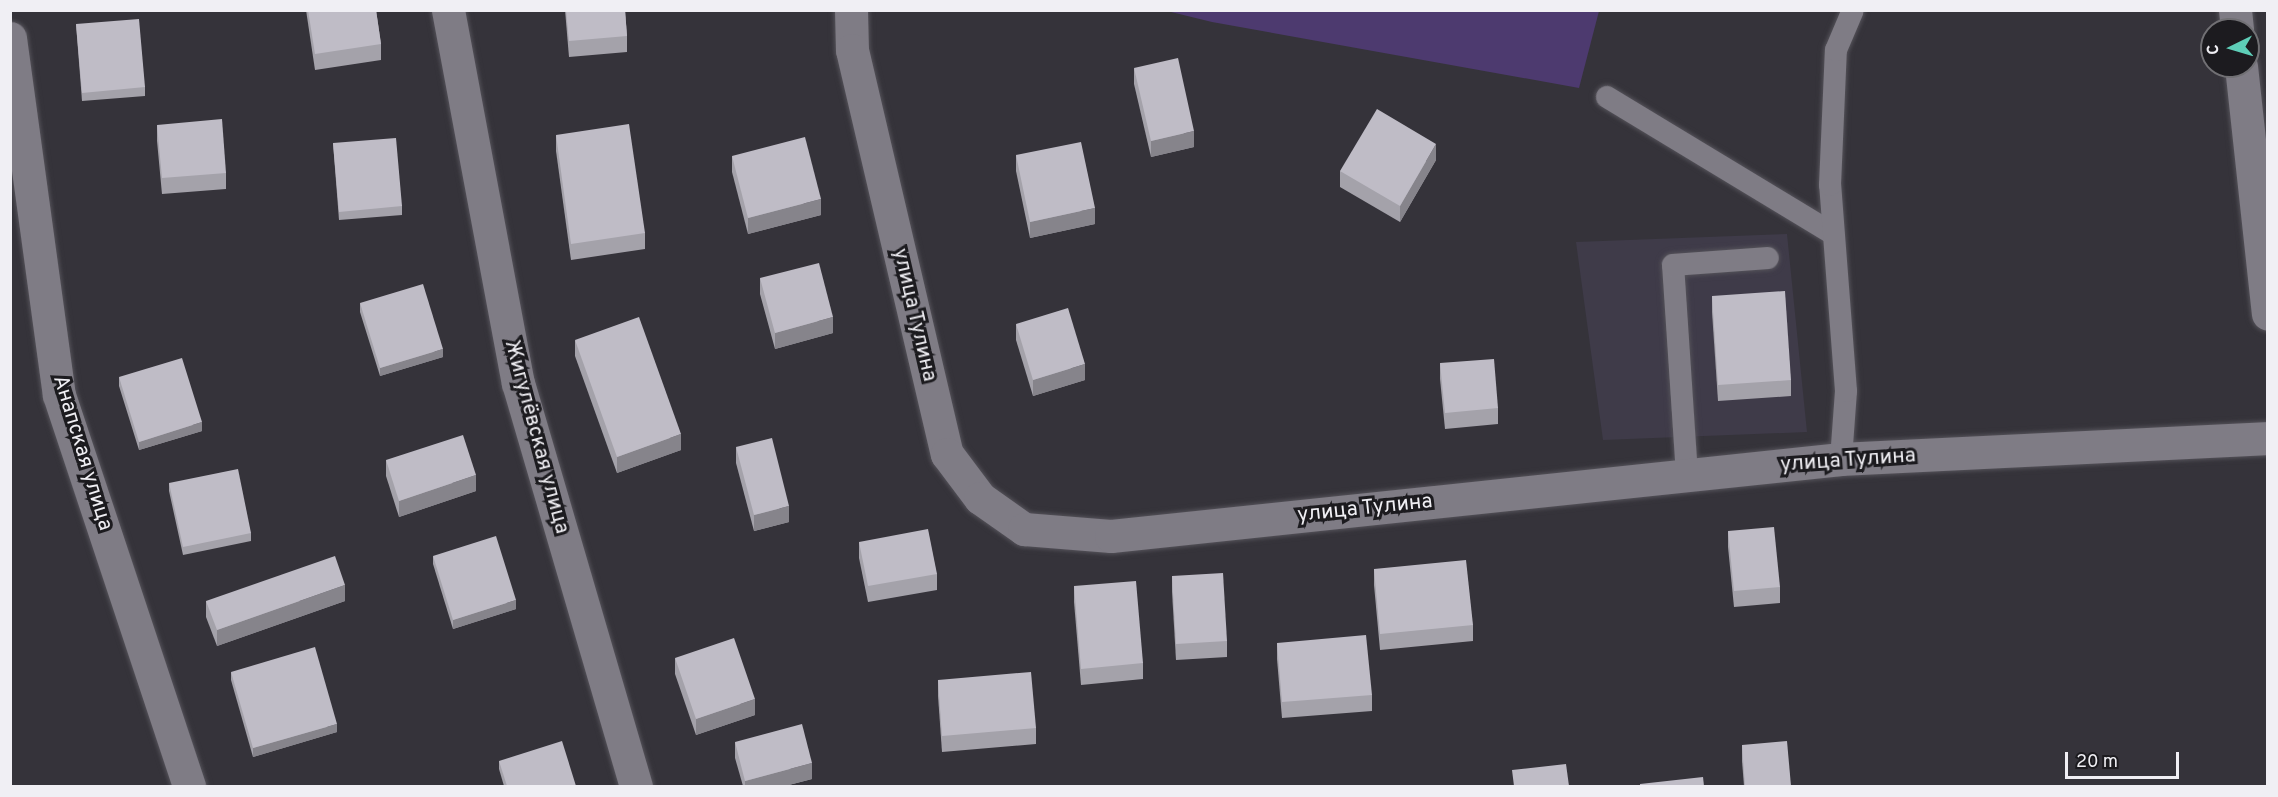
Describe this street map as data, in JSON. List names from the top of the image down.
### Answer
{
  "streets": {
    "street": ["улица Тулина", "Жигулёвская улица", "Анапская улица"]
  },
  "scale_bar": "20 m",
  "north": "left"
}
